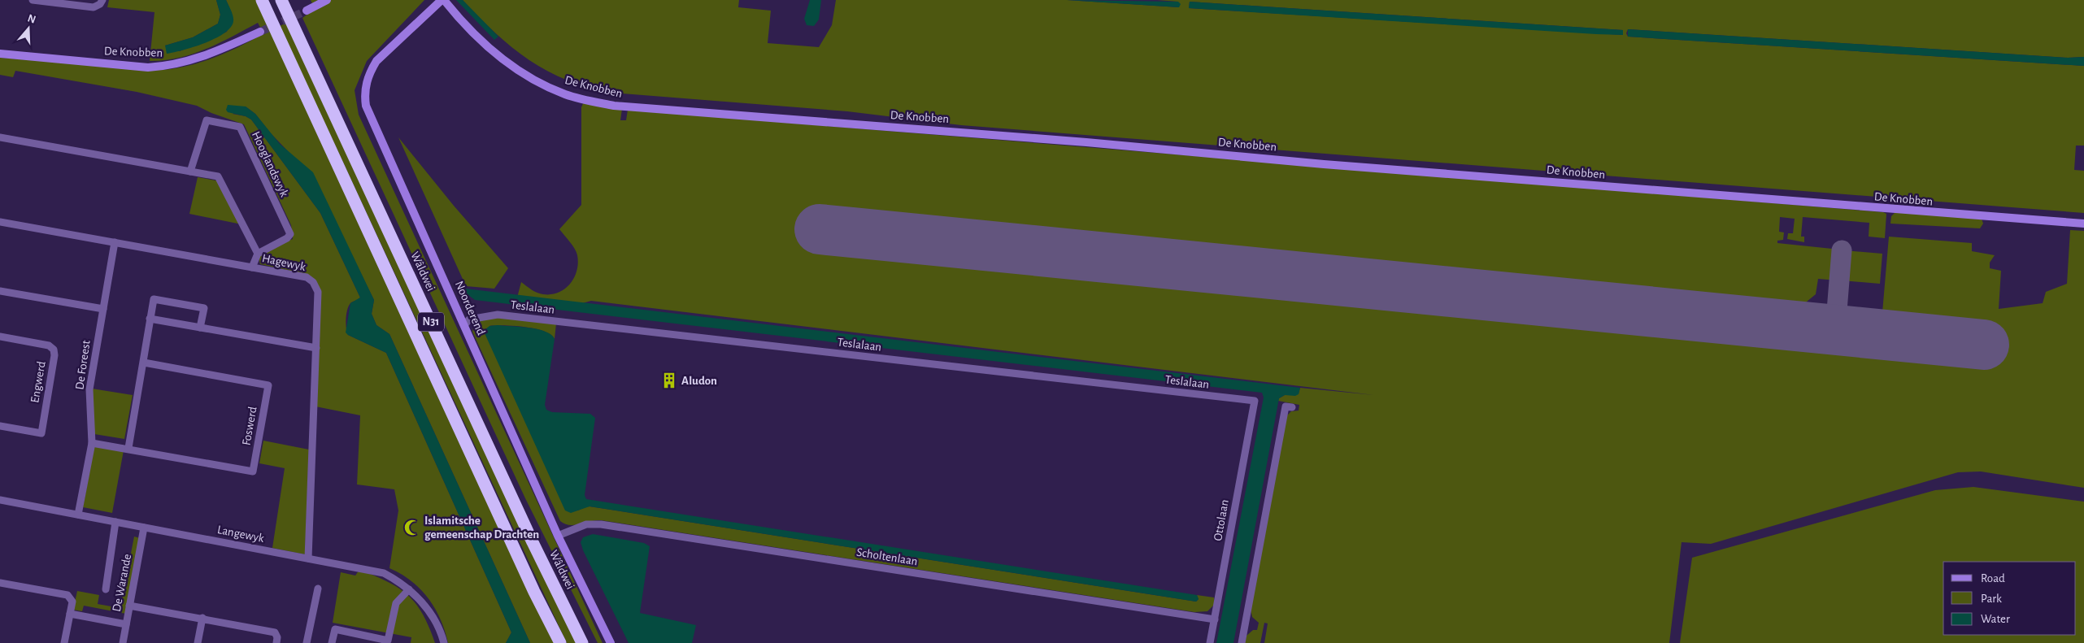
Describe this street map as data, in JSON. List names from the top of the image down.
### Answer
{
  "streets": {
    "highway": ["Wâldwei", "N31"],
    "street": [
      "De Knobben",
      "Hooglandswyk",
      "Hagewyk",
      "Teslalaan",
      "Noorderend",
      "De Foreest",
      "Engwerd",
      "Foswerd",
      "Ottolaan",
      "Langewyk",
      "Scholtenlaan",
      "De Warande"
    ]
  },
  "crossings": [
    ["De Knobben", "Noorderend"],
    ["Hagewyk", "De Foreest"],
    ["Hagewyk", "Langewyk"],
    ["Teslalaan", "Noorderend"],
    ["Teslalaan", "Ottolaan"],
    ["Noorderend", "Scholtenlaan"],
    ["De Foreest", "Foswerd"],
    ["De Foreest", "Langewyk"],
    ["Ottolaan", "Scholtenlaan"],
    ["Langewyk", "De Warande"]
  ],
  "places": {
    "building": ["Aludon"],
    "mosque": ["Islamitsche gemeenschap Drachten"]
  },
  "legend": ["Road", "Park", "Water"],
  "north": "top"
}
